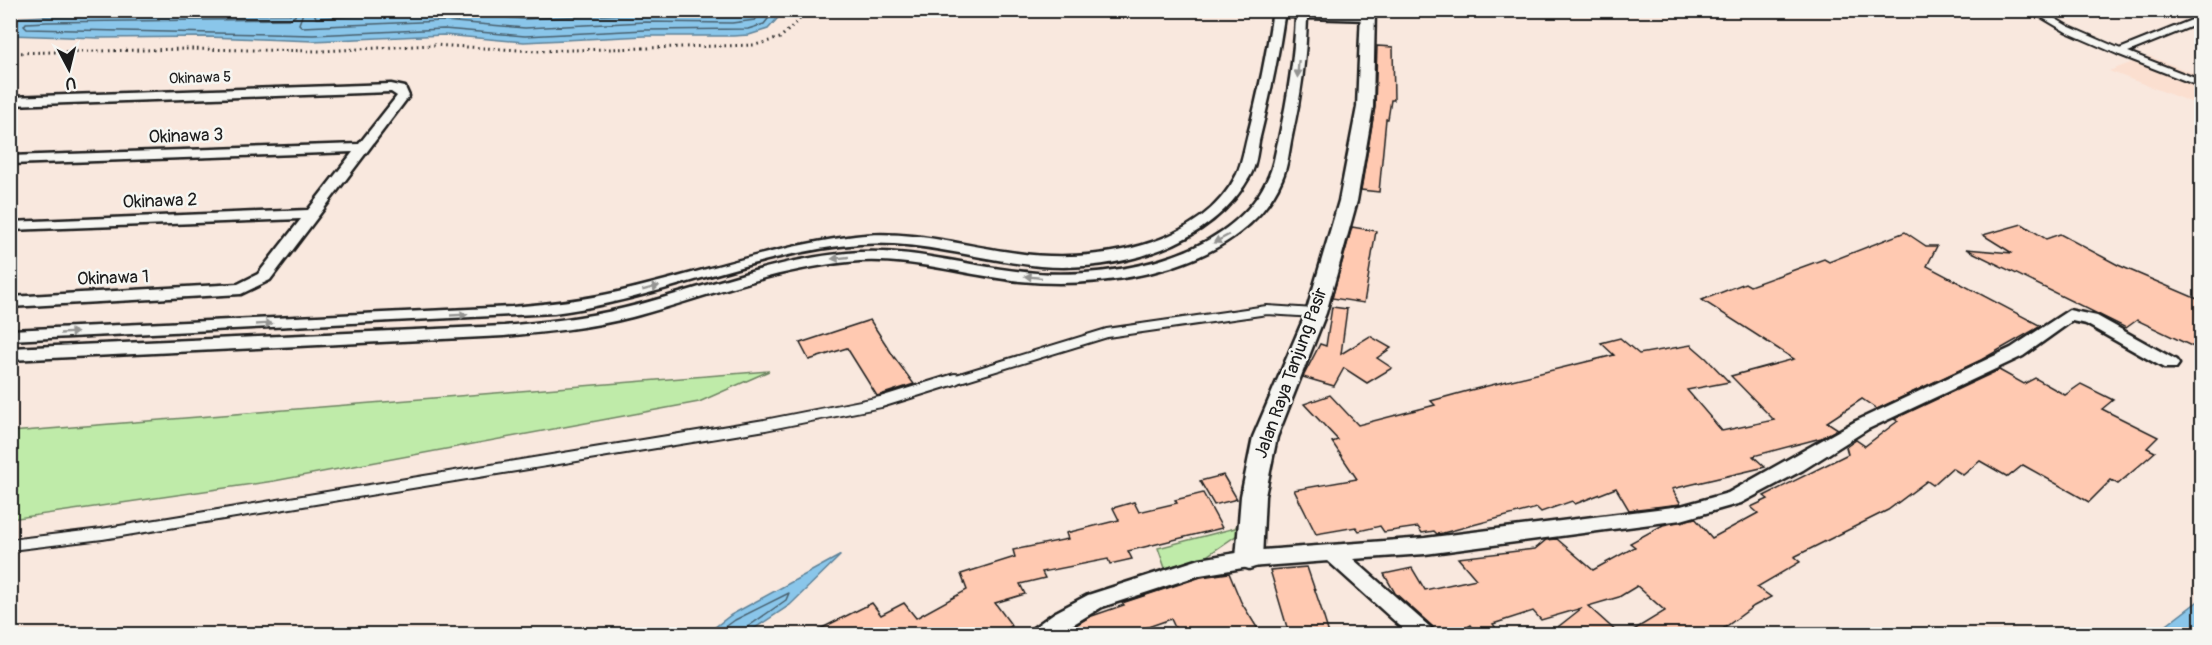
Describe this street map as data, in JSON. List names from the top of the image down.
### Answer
{
  "streets": {
    "street": [
      "Okinawa 5",
      "Okinawa 3",
      "Okinawa 2",
      "Okinawa 1",
      "Jalan Raya Tanjung Pasir"
    ]
  },
  "crossings": [
    ["Okinawa 5", "Okinawa 1"],
    ["Okinawa 3", "Okinawa 1"],
    ["Okinawa 2", "Okinawa 1"]
  ],
  "north": "bottom"
}
